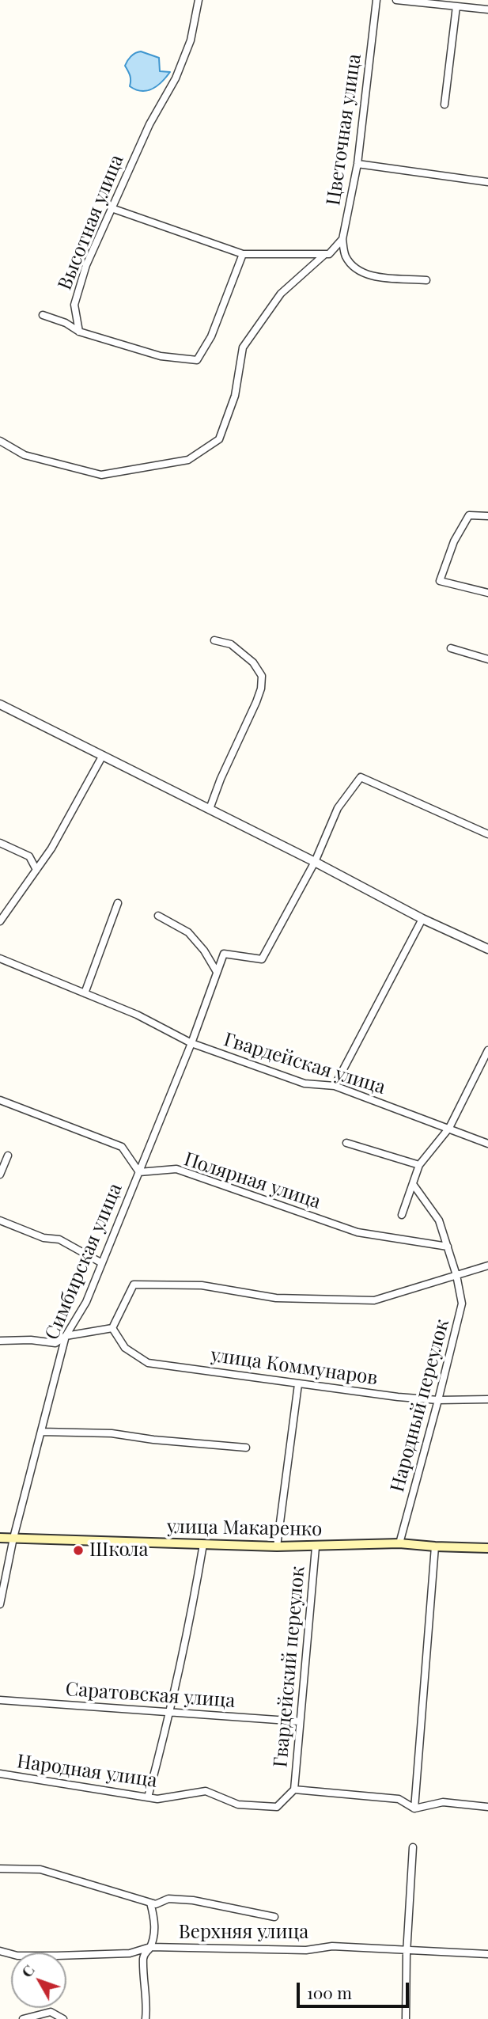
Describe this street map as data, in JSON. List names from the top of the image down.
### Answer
{
  "streets": {
    "main road": ["улица Макаренко"],
    "street": [
      "Цветочная улица",
      "Высотная улица",
      "Гвардейская улица",
      "Полярная улица",
      "Симбирская улица",
      "улица Коммунаров",
      "Народный переулок",
      "Гвардейский переулок",
      "Саратовская улица",
      "Народная улица",
      "Верхняя улица"
    ]
  },
  "crossings": [
    ["Гвардейская улица", "Симбирская улица"],
    ["Полярная улица", "Симбирская улица"],
    ["Полярная улица", "Народный переулок"],
    ["Симбирская улица", "улица Макаренко"],
    ["улица Коммунаров", "Народный переулок"],
    ["улица Коммунаров", "Гвардейский переулок"],
    ["Народный переулок", "улица Макаренко"],
    ["улица Макаренко", "Гвардейский переулок"],
    ["Гвардейский переулок", "Саратовская улица"],
    ["Гвардейский переулок", "Народная улица"]
  ],
  "places": ["Школа"],
  "scale_bar": "100 m",
  "north": "top left"
}
